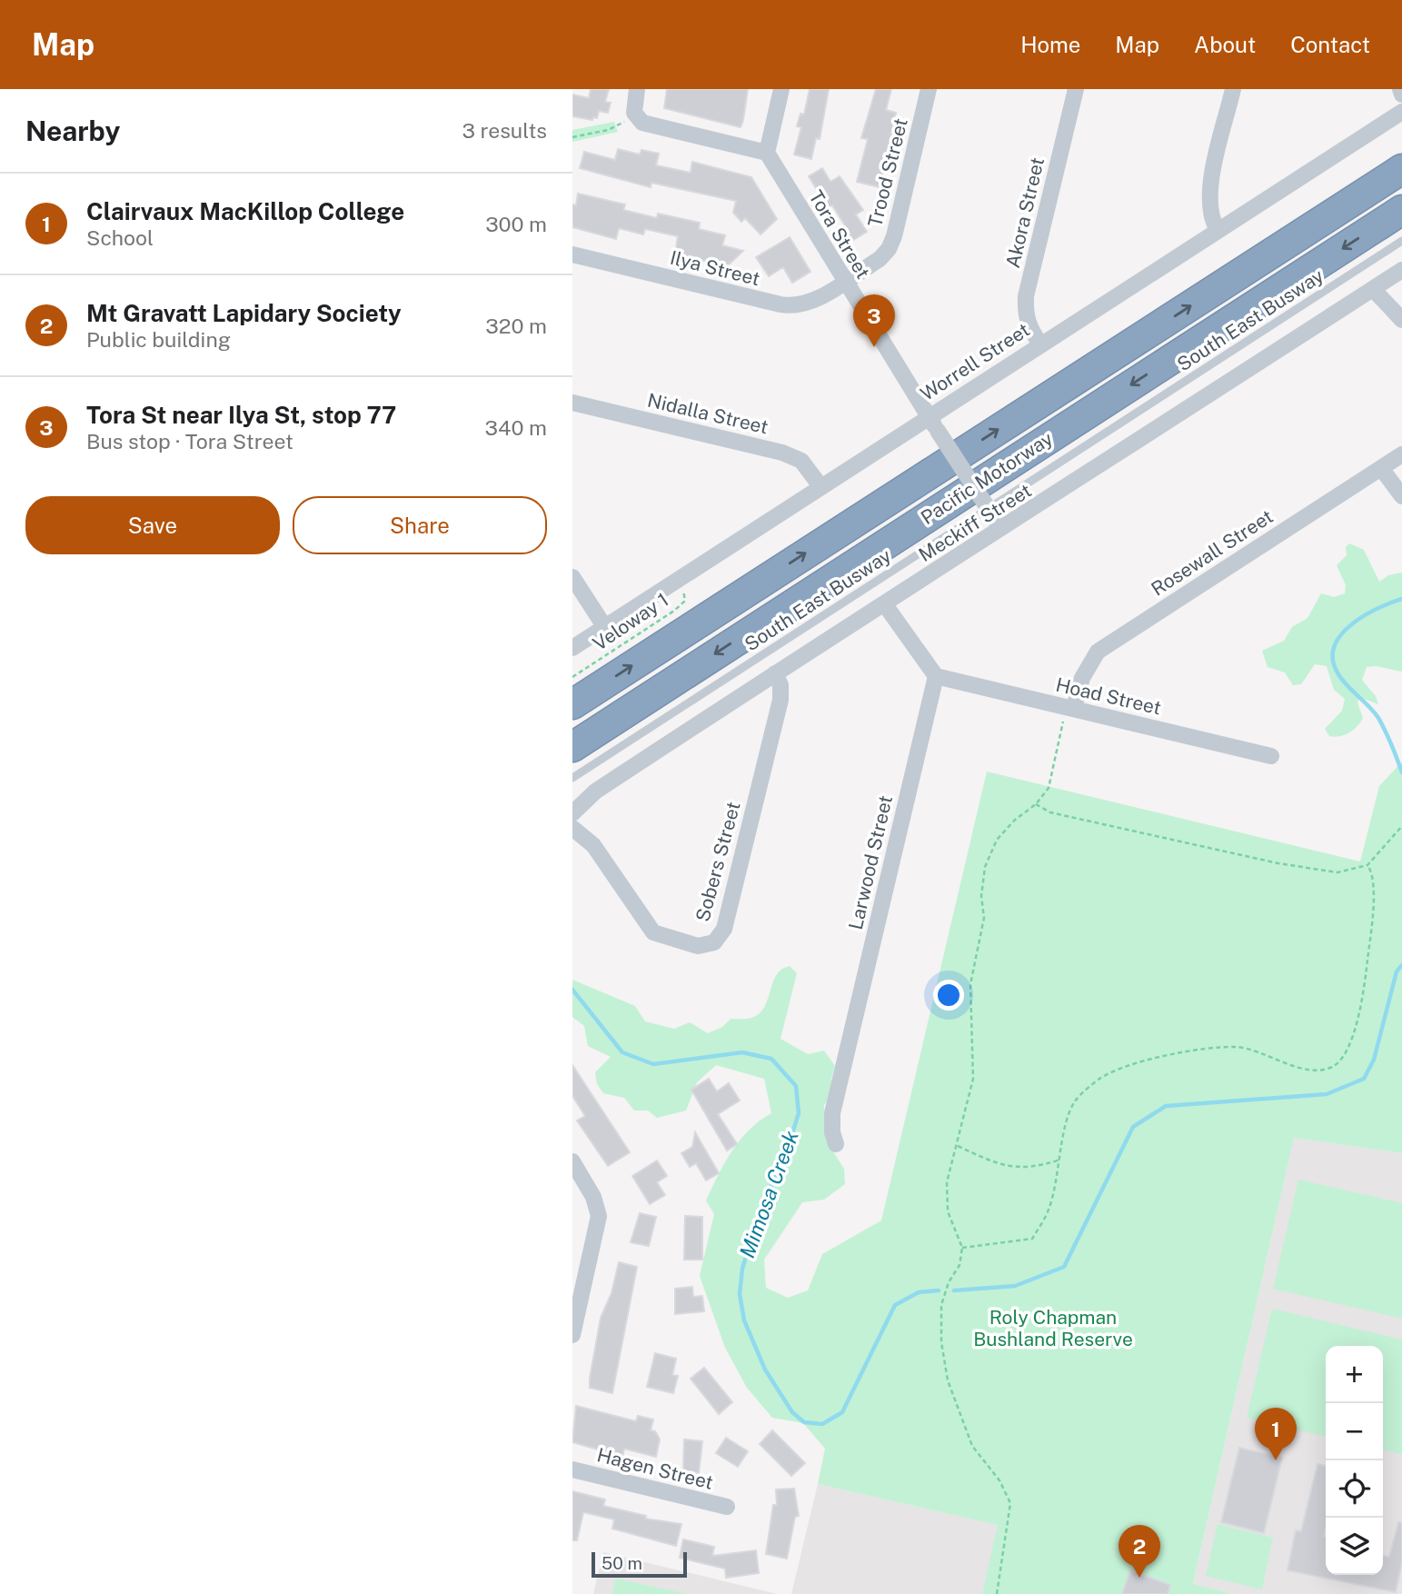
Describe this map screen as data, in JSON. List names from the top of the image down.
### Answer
{
  "streets": {
    "highway": ["Pacific Motorway"],
    "street": [
      "Trood Street",
      "Akora Street",
      "Tora Street",
      "Ilya Street",
      "Worrell Street",
      "Nidalla Street",
      "Meckiff Street",
      "Rosewall Street",
      "Hoad Street",
      "Sobers Street",
      "Larwood Street",
      "Hagen Street"
    ],
    "lane": ["South East Busway"],
    "path": ["Veloway 1"]
  },
  "crossings": [
    ["Trood Street", "Tora Street"],
    ["Trood Street", "Ilya Street"],
    ["Akora Street", "Worrell Street"],
    ["Tora Street", "Ilya Street"],
    ["Tora Street", "Worrell Street"],
    ["Tora Street", "Meckiff Street"],
    ["Worrell Street", "Nidalla Street"],
    ["Worrell Street", "Veloway 1"],
    ["Meckiff Street", "Sobers Street"],
    ["Rosewall Street", "Hoad Street"],
    ["Hoad Street", "Larwood Street"]
  ],
  "water": ["Mimosa Creek"],
  "parks": ["Roly Chapman Bushland Reserve"],
  "scale_bar": "50 m",
  "page": {
    "header": "Map",
    "nav": [
      "Home",
      "Map",
      "About",
      "Contact"
    ],
    "heading": ["Nearby", "3 results"],
    "list": [
      {
        "mark": "1",
        "name": "Clairvaux MacKillop College",
        "note": "School",
        "value": "300 m"
      },
      {
        "mark": "2",
        "name": "Mt Gravatt Lapidary Society",
        "note": "Public building",
        "value": "320 m"
      },
      {
        "mark": "3",
        "name": "Tora St near Ilya St, stop 77",
        "note": "Bus stop · Tora Street",
        "value": "340 m"
      }
    ],
    "pins": ["3", "1", "2"],
    "buttons": ["Save", "Share"],
    "map_buttons": ["+", "−"],
    "scale": "50 m"
  }
}
